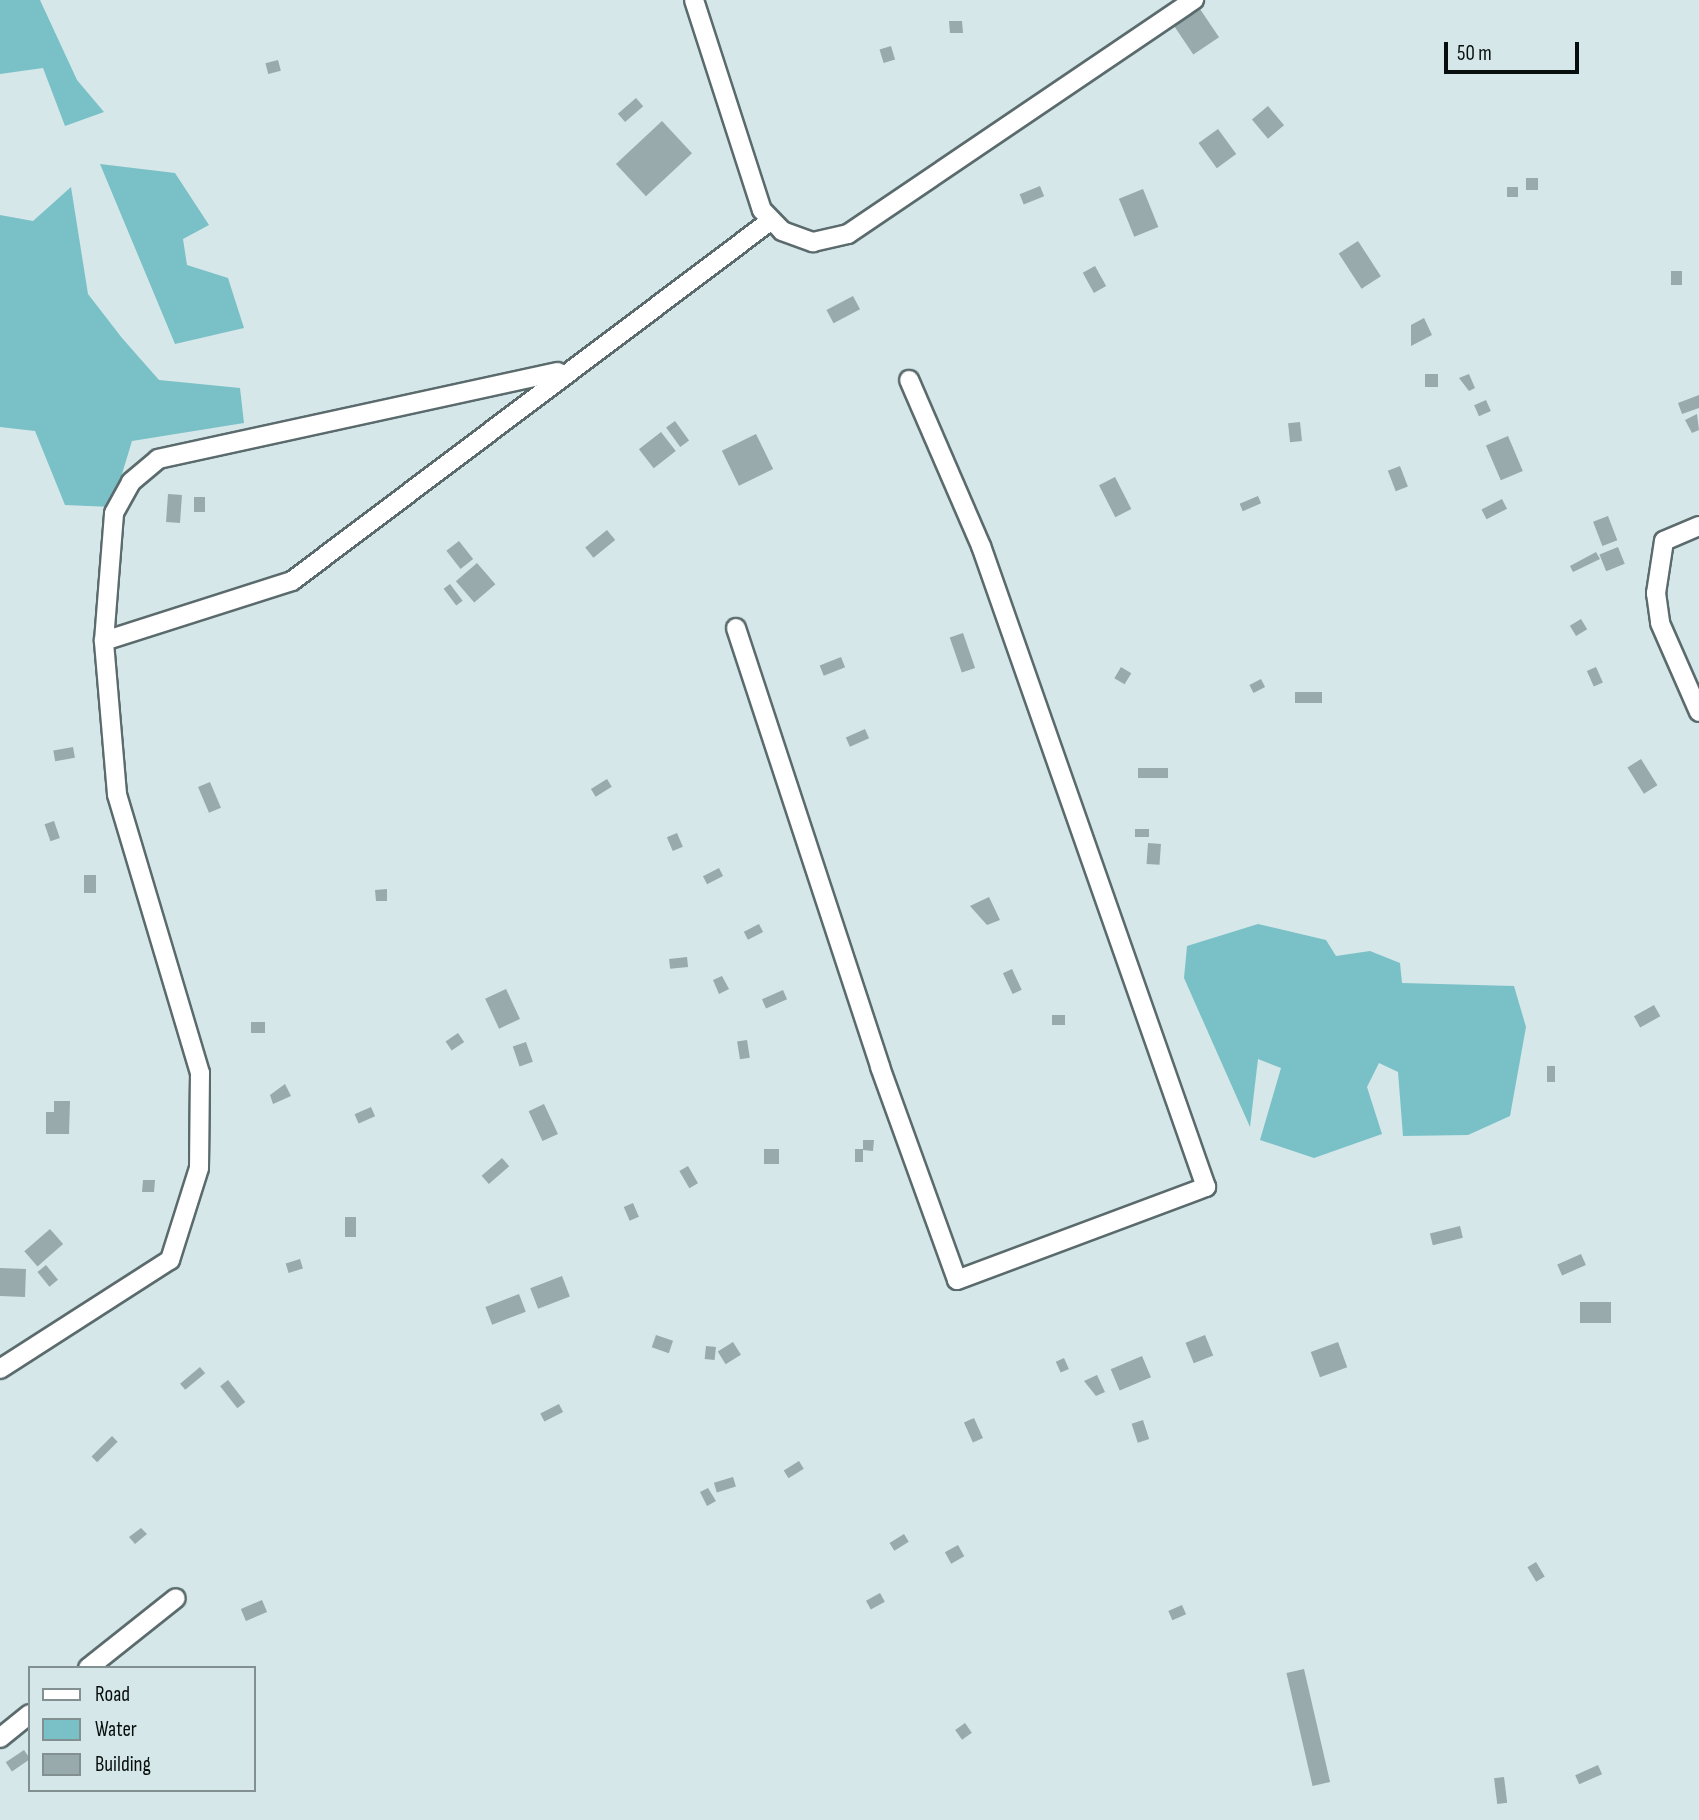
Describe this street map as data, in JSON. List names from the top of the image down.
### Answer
{
  "legend": ["Road", "Water", "Building"],
  "scale_bar": "50 m"
}
